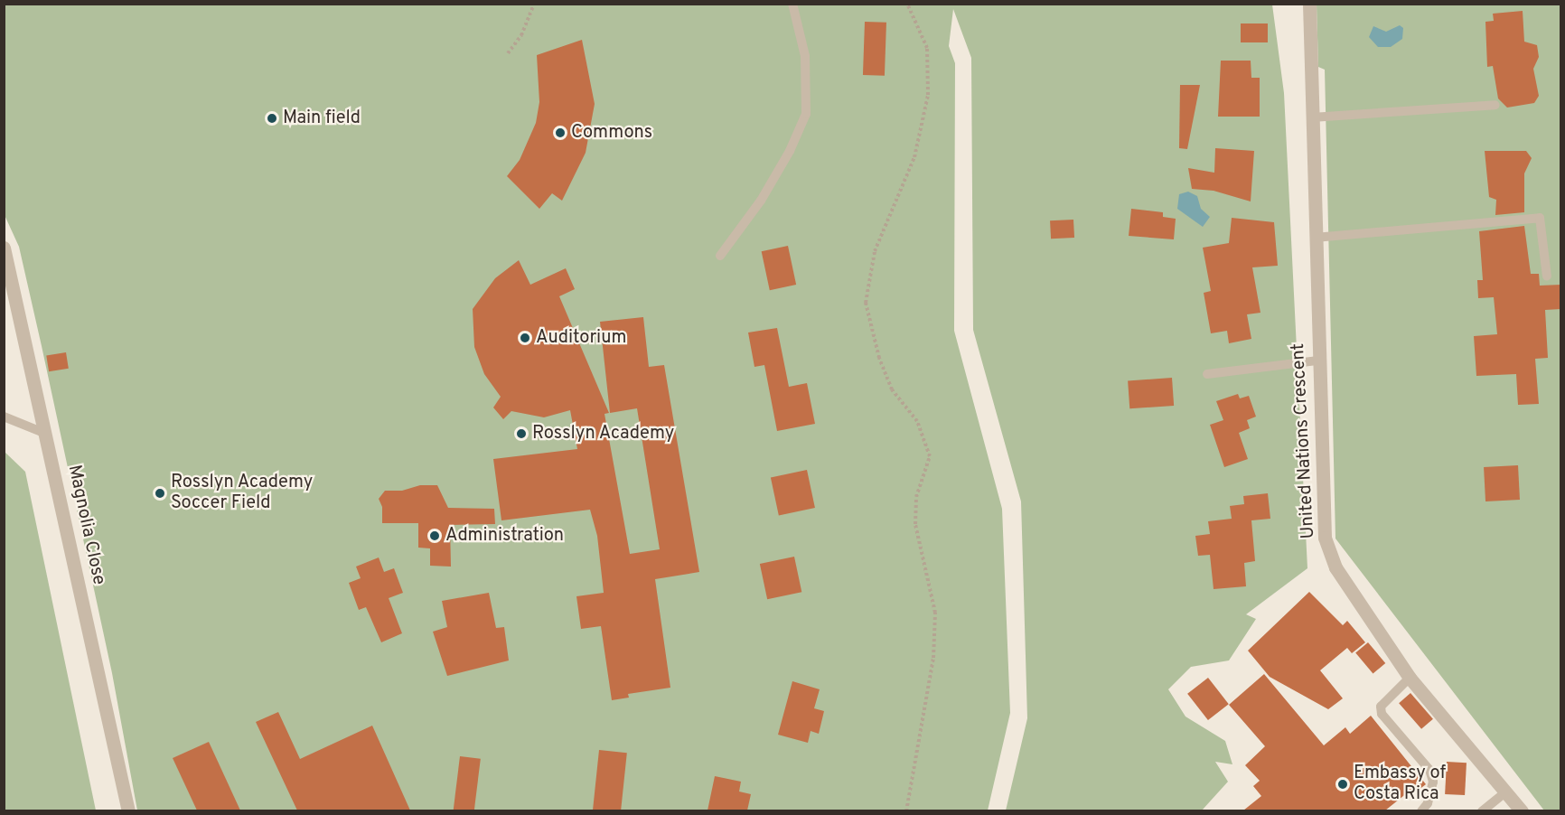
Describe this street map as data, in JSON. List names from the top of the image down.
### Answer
{
  "streets": {
    "street": ["United Nations Crescent", "Magnolia Close"]
  },
  "places": [
    "Main field",
    "Commons",
    "Auditorium",
    "Rosslyn Academy",
    "Rosslyn Academy Soccer Field",
    "Administration",
    "Embassy of Costa Rica"
  ]
}
